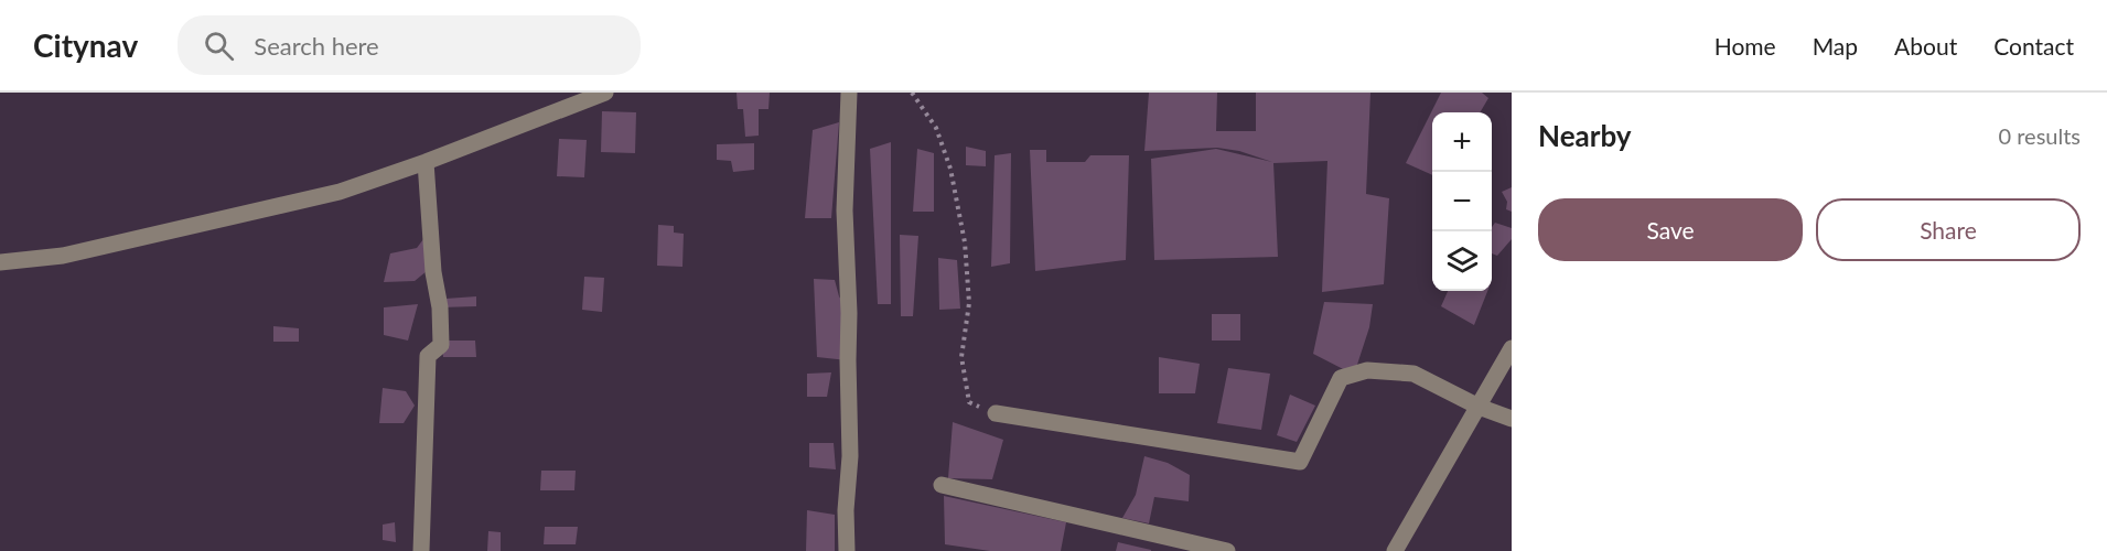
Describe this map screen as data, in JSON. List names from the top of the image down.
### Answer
{
  "page": {
    "header": "Citynav",
    "search": "Search here",
    "nav": [
      "Home",
      "Map",
      "About",
      "Contact"
    ],
    "heading": ["Nearby", "0 results"],
    "map_buttons": ["+", "−"],
    "buttons": ["Save", "Share"]
  }
}
